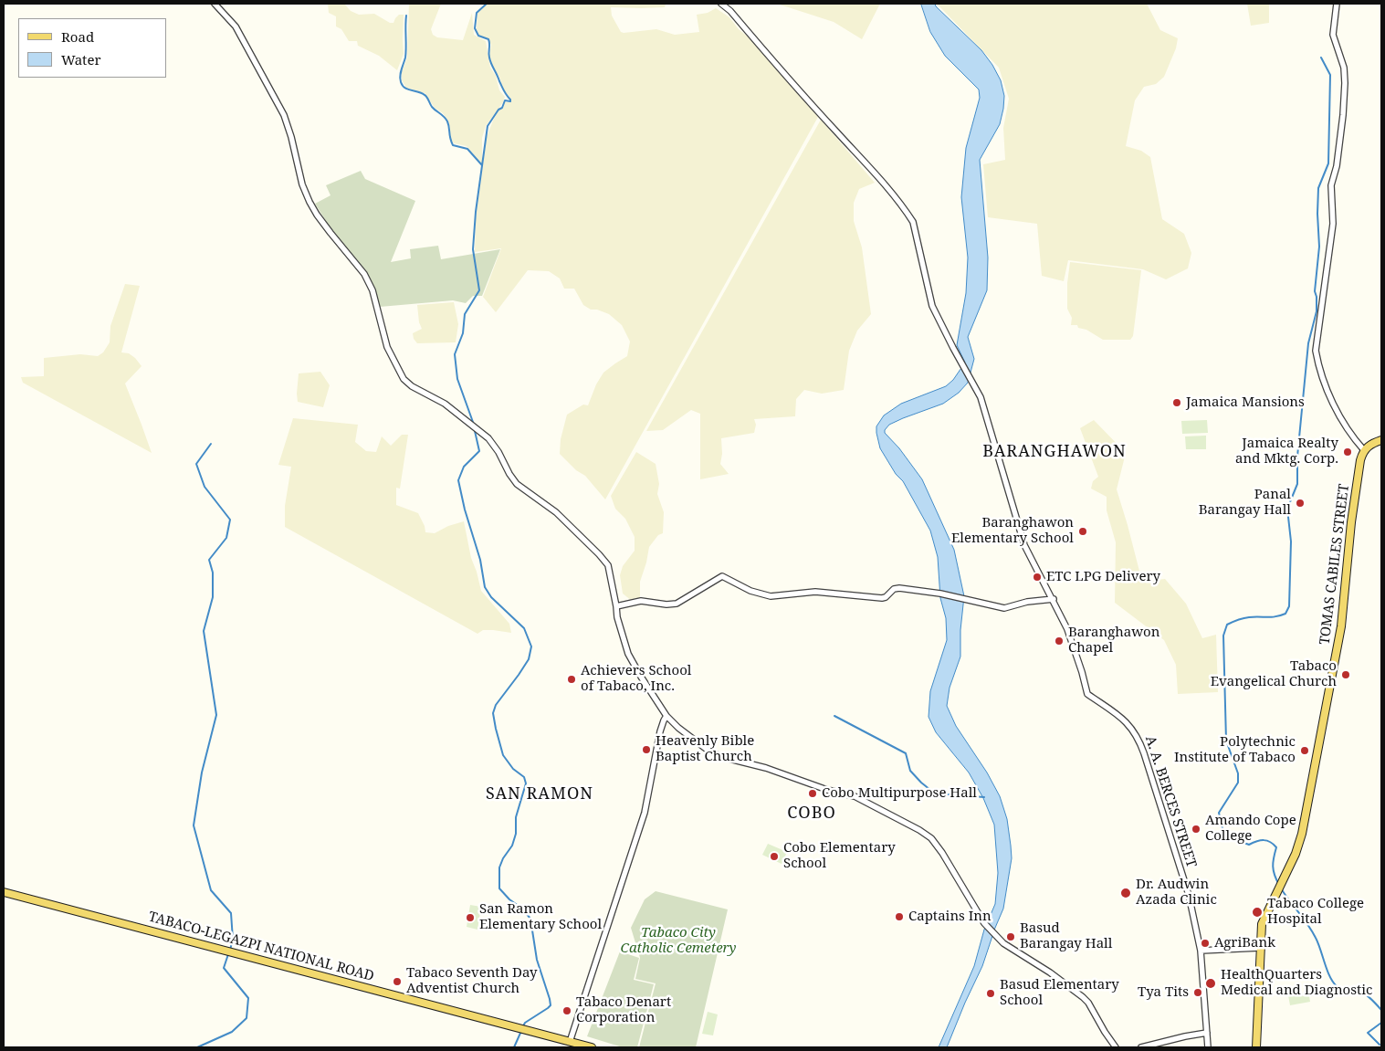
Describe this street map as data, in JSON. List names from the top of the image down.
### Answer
{
  "streets": {
    "main road": ["TOMAS CABILES STREET", "TABACO-LEGAZPI NATIONAL ROAD"],
    "street": ["A. A. BERCES STREET"]
  },
  "districts": ["BARANGHAWON", "SAN RAMON", "COBO"],
  "parks": ["Tabaco City Catholic Cemetery"],
  "places": [
    "Jamaica Mansions",
    "Jamaica Realty and Mktg. Corp.",
    "Panal Barangay Hall",
    "Baranghawon Elementary School",
    "ETC LPG Delivery",
    "Baranghawon Chapel",
    "Tabaco Evangelical Church",
    "Achievers School of Tabaco, Inc.",
    "Heavenly Bible Baptist Church",
    "Polytechnic Institute of Tabaco",
    "Cobo Multipurpose Hall",
    "Amando Cope College",
    "Cobo Elementary School",
    "Dr. Audwin Azada Clinic",
    "Tabaco College Hospital",
    "Captains Inn",
    "San Ramon Elementary School",
    "Basud Barangay Hall",
    "AgriBank",
    "Tabaco Seventh Day Adventist Church",
    "HealthQuarters Medical and Diagnostic",
    "Tya Tits",
    "Basud Elementary School",
    "Tabaco Denart Corporation"
  ],
  "legend": ["Road", "Water"]
}
